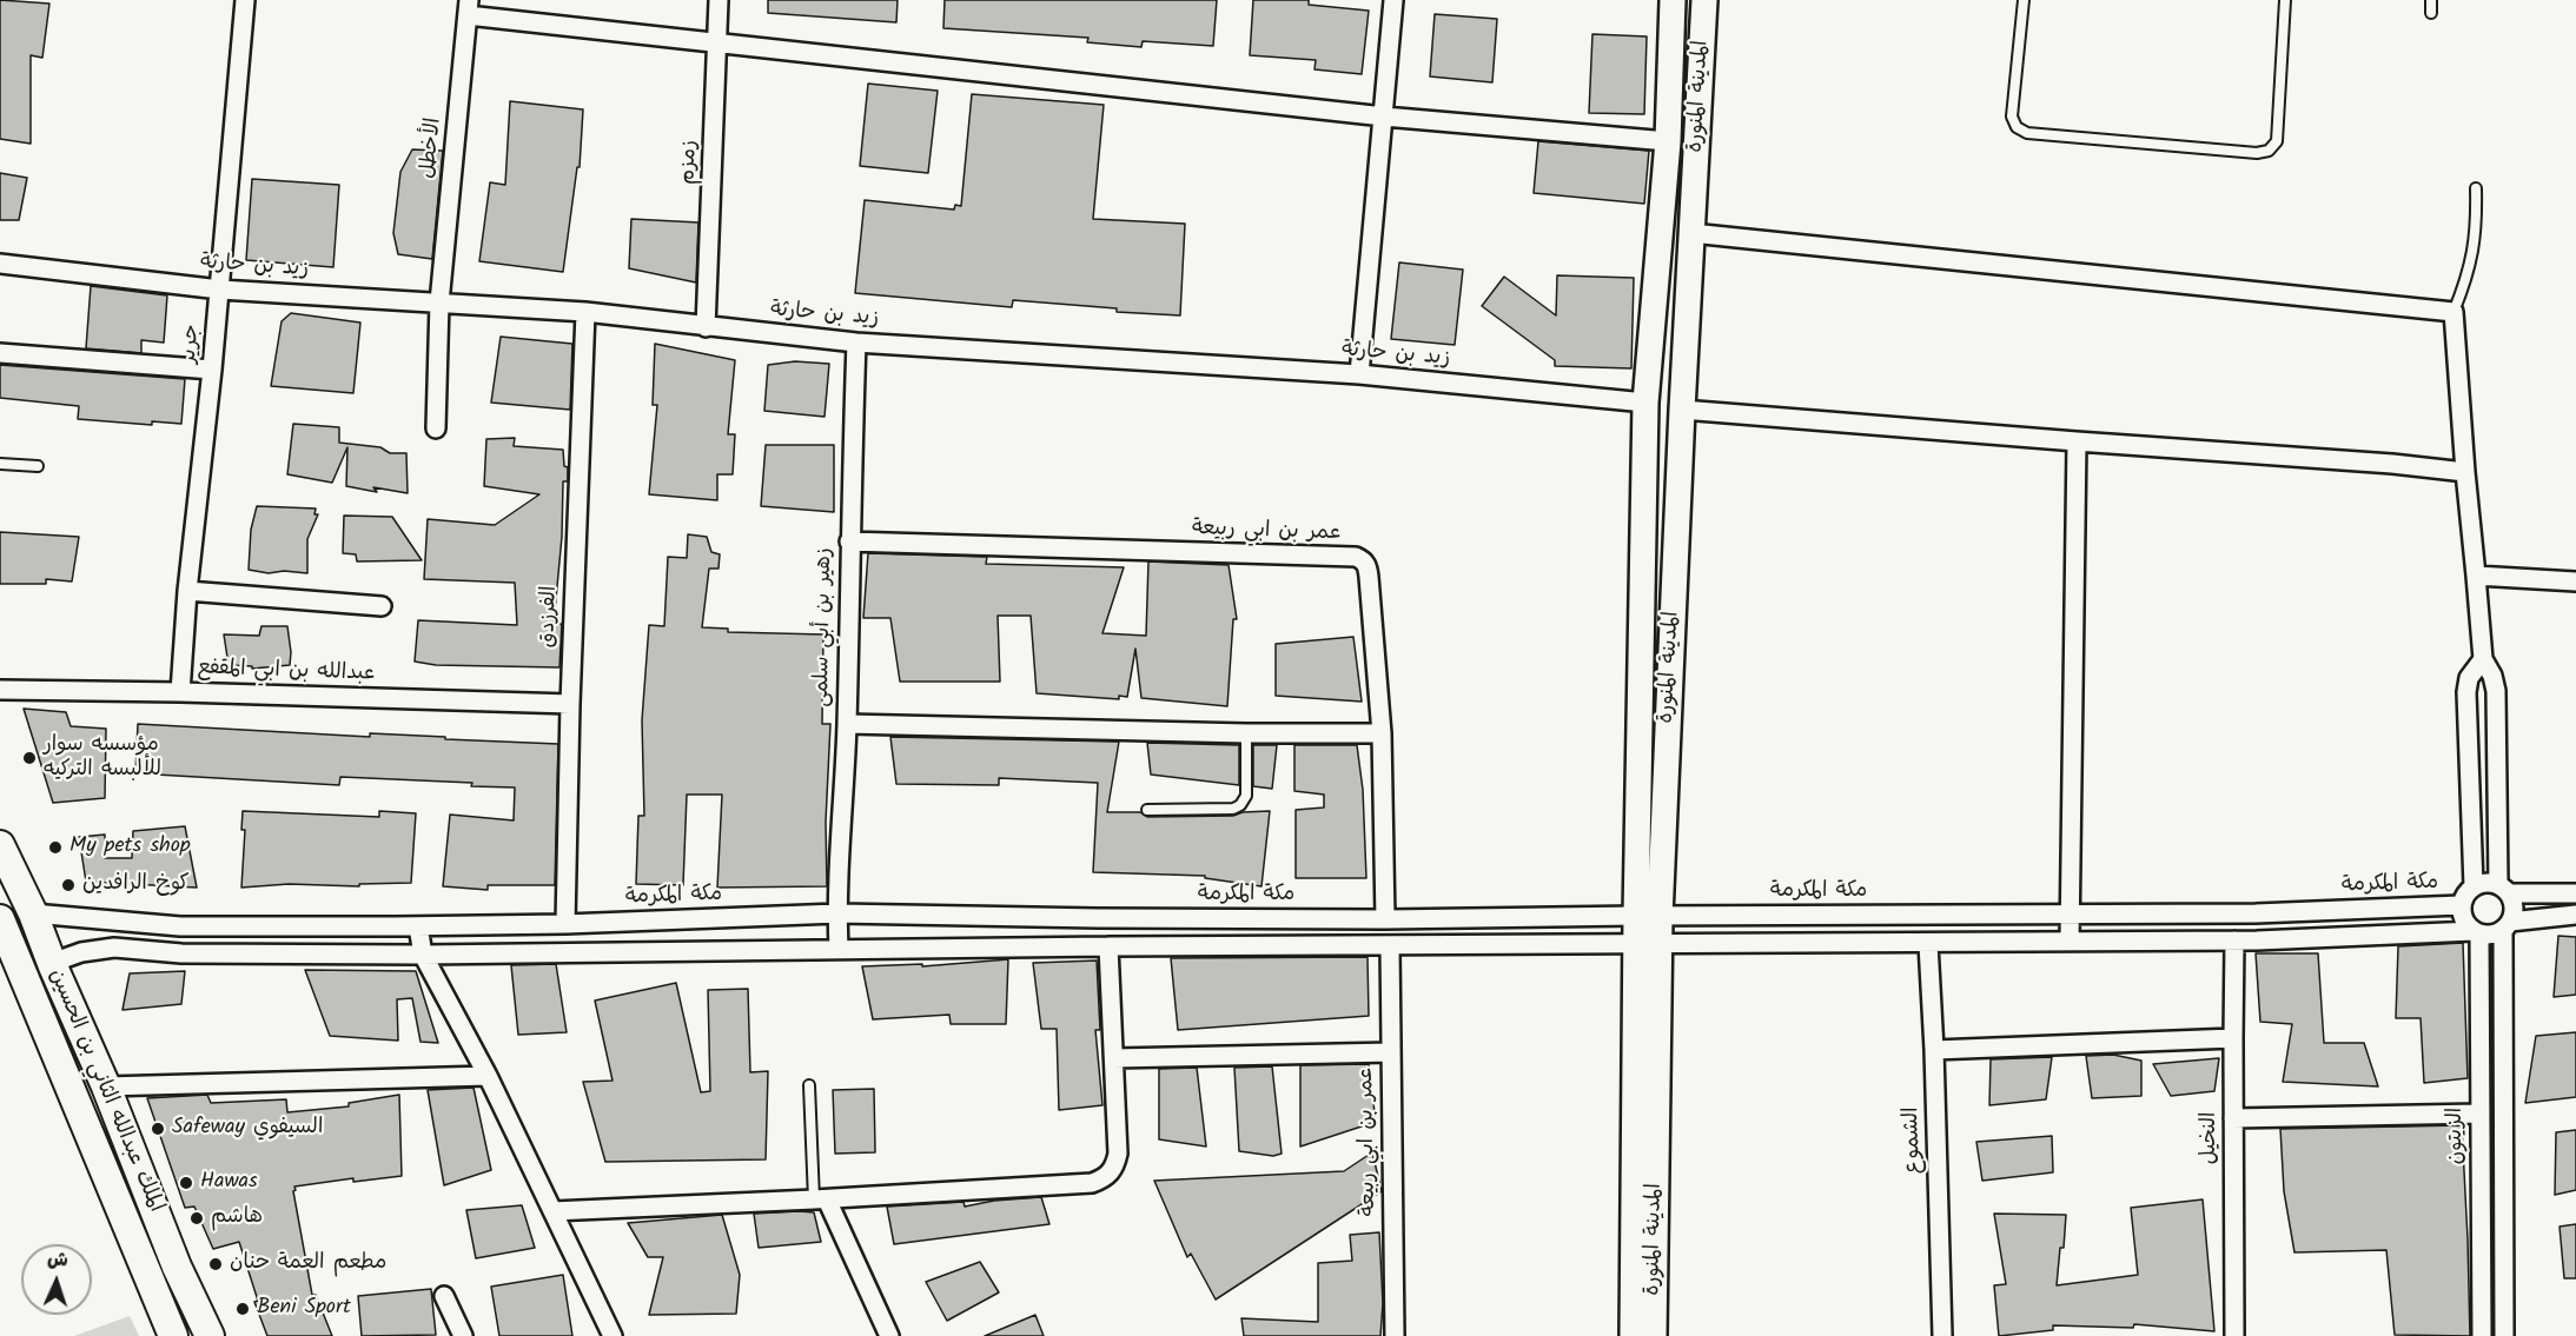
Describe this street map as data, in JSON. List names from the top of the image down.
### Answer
{
  "streets": {
    "main road": ["المدينة المنورة", "الملك عبدالله الثاني بن الحسين"],
    "street": [
      "الأخطل",
      "زمزم",
      "زيد بن حارثة",
      "جرير",
      "عمر بن ابي ربيعة",
      "الفرزدق",
      "زهير بن أبي سلمى",
      "عبدالله بن ابي المقفع",
      "مكة المكرمة",
      "الزيتون",
      "النخيل",
      "الشموع"
    ]
  },
  "crossings": [
    ["المدينة المنورة", "مكة المكرمة"],
    ["الأخطل", "زيد بن حارثة"],
    ["زمزم", "زيد بن حارثة"],
    ["زيد بن حارثة", "جرير"],
    ["زيد بن حارثة", "الفرزدق"],
    ["زيد بن حارثة", "زهير بن أبي سلمى"],
    ["جرير", "عبدالله بن ابي المقفع"],
    ["عمر بن ابي ربيعة", "زهير بن أبي سلمى"],
    ["عمر بن ابي ربيعة", "مكة المكرمة"],
    ["الفرزدق", "عبدالله بن ابي المقفع"],
    ["الفرزدق", "مكة المكرمة"],
    ["زهير بن أبي سلمى", "مكة المكرمة"],
    ["مكة المكرمة", "الملك عبدالله الثاني بن الحسين"],
    ["مكة المكرمة", "الزيتون"]
  ],
  "places": [
    "مؤسسه سوار للألبسه التركيه",
    "My pets shop",
    "كوخ الرافدين",
    "Safeway السيفوي",
    "Hawas",
    "هاشم",
    "مطعم العمة حنان",
    "Beni Sport"
  ],
  "north": "top"
}
